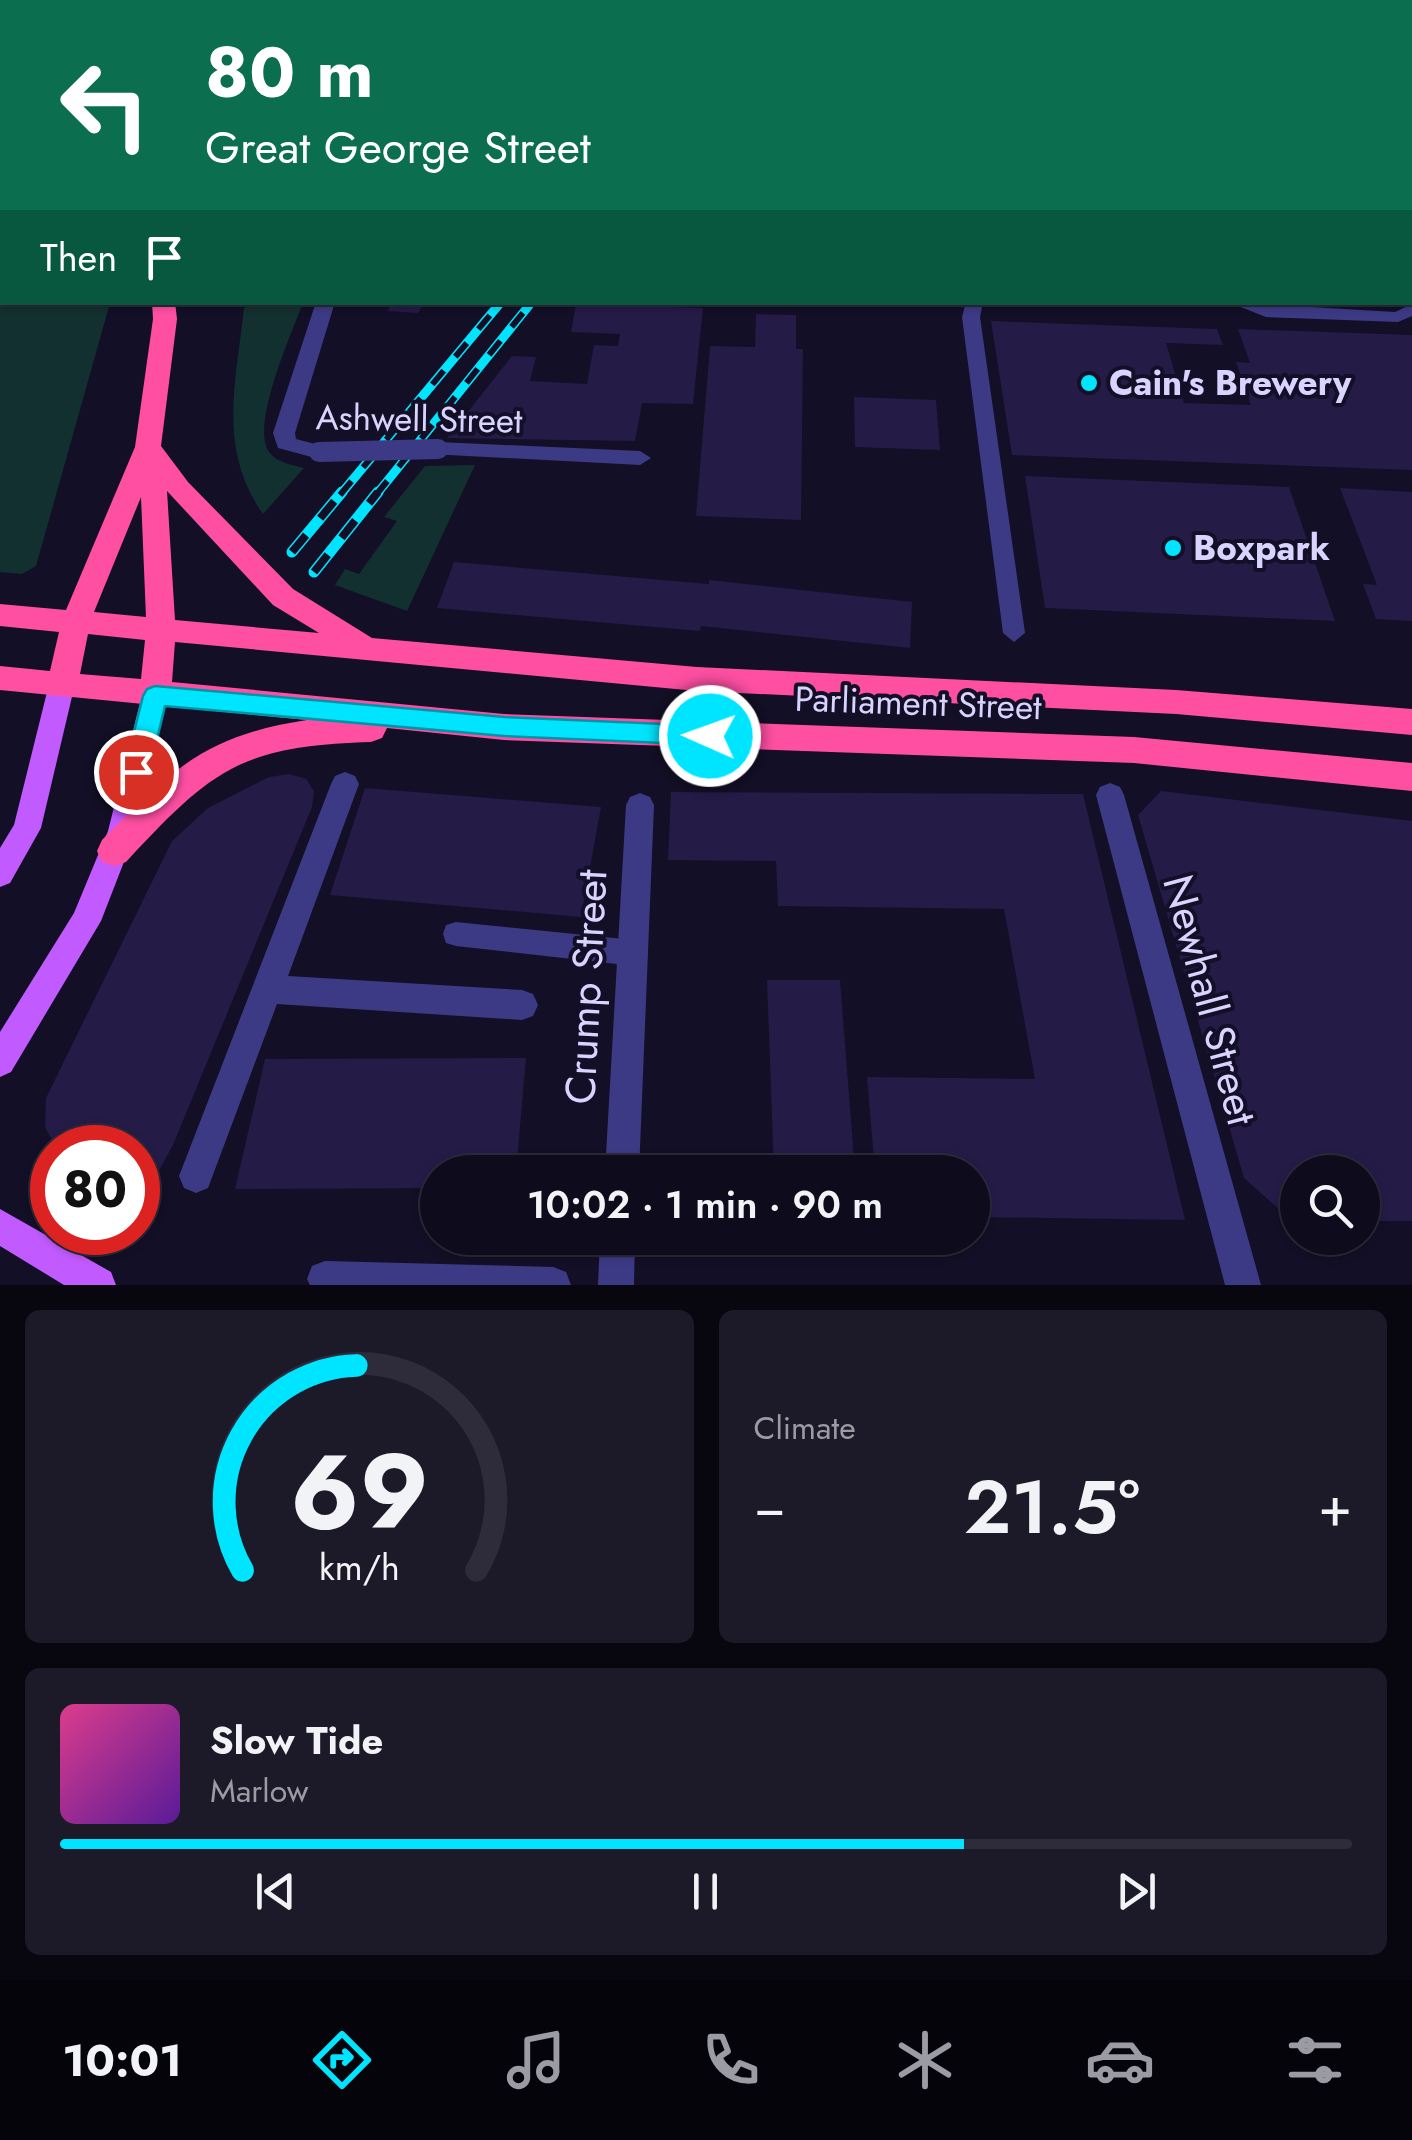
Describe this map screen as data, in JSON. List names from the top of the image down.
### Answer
{
  "streets": {
    "highway": ["Parliament Street"],
    "street": ["Ashwell Street", "Crump Street", "Newhall Street"]
  },
  "places": ["Cain's Brewery", "Boxpark"],
  "page": {
    "turn": ["80 m", "Great George Street"],
    "then": "Then",
    "limit": "80",
    "trip": "10:02 · 1 min · 90 m",
    "tile": "Climate",
    "heat": ["−", "21.5°", "+"],
    "song": ["Slow Tide", "Marlow"],
    "tabs": "10:01",
    "gauge": ["69", "km/h"]
  }
}
